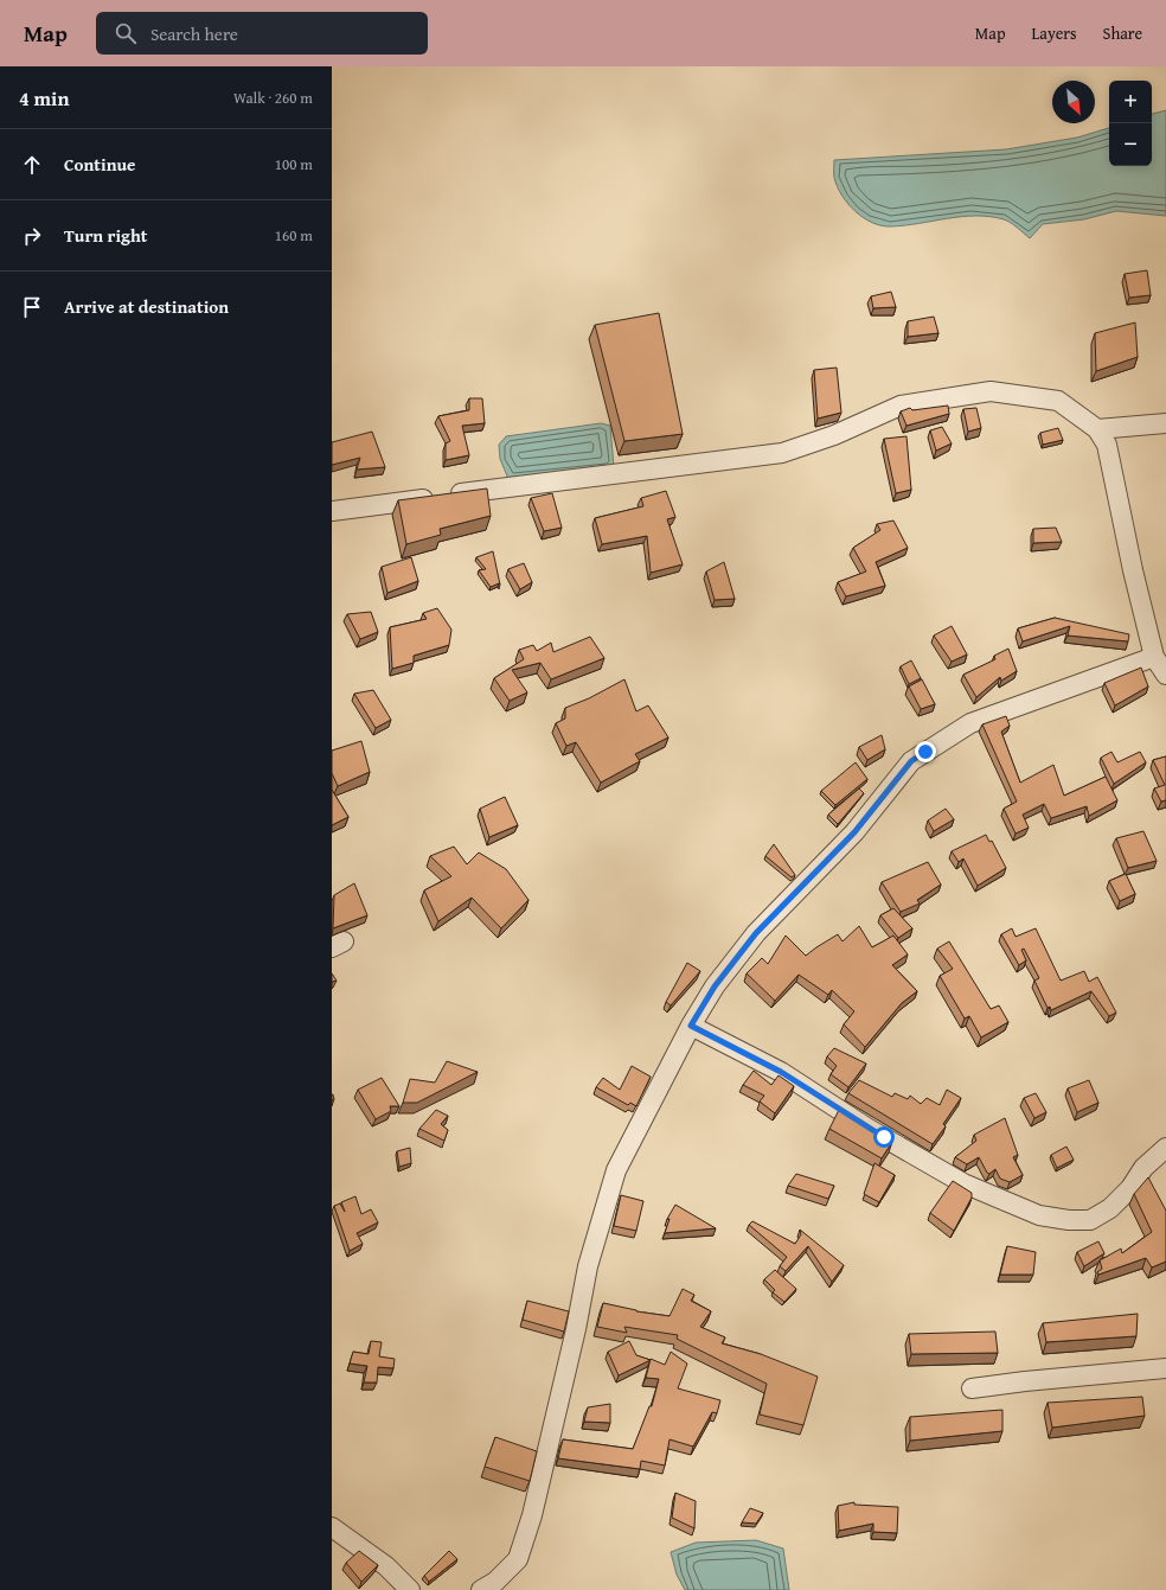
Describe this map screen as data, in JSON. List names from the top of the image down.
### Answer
{
  "north": "bottom right",
  "page": {
    "header": "Map",
    "search": "Search here",
    "nav": ["Map", "Layers", "Share"],
    "heading": ["4 min", "Walk · 260 m"],
    "map_buttons": ["+", "−"],
    "list": [
      ["Continue", "100 m"],
      ["Turn right", "160 m"],
      "Arrive at destination"
    ]
  }
}
